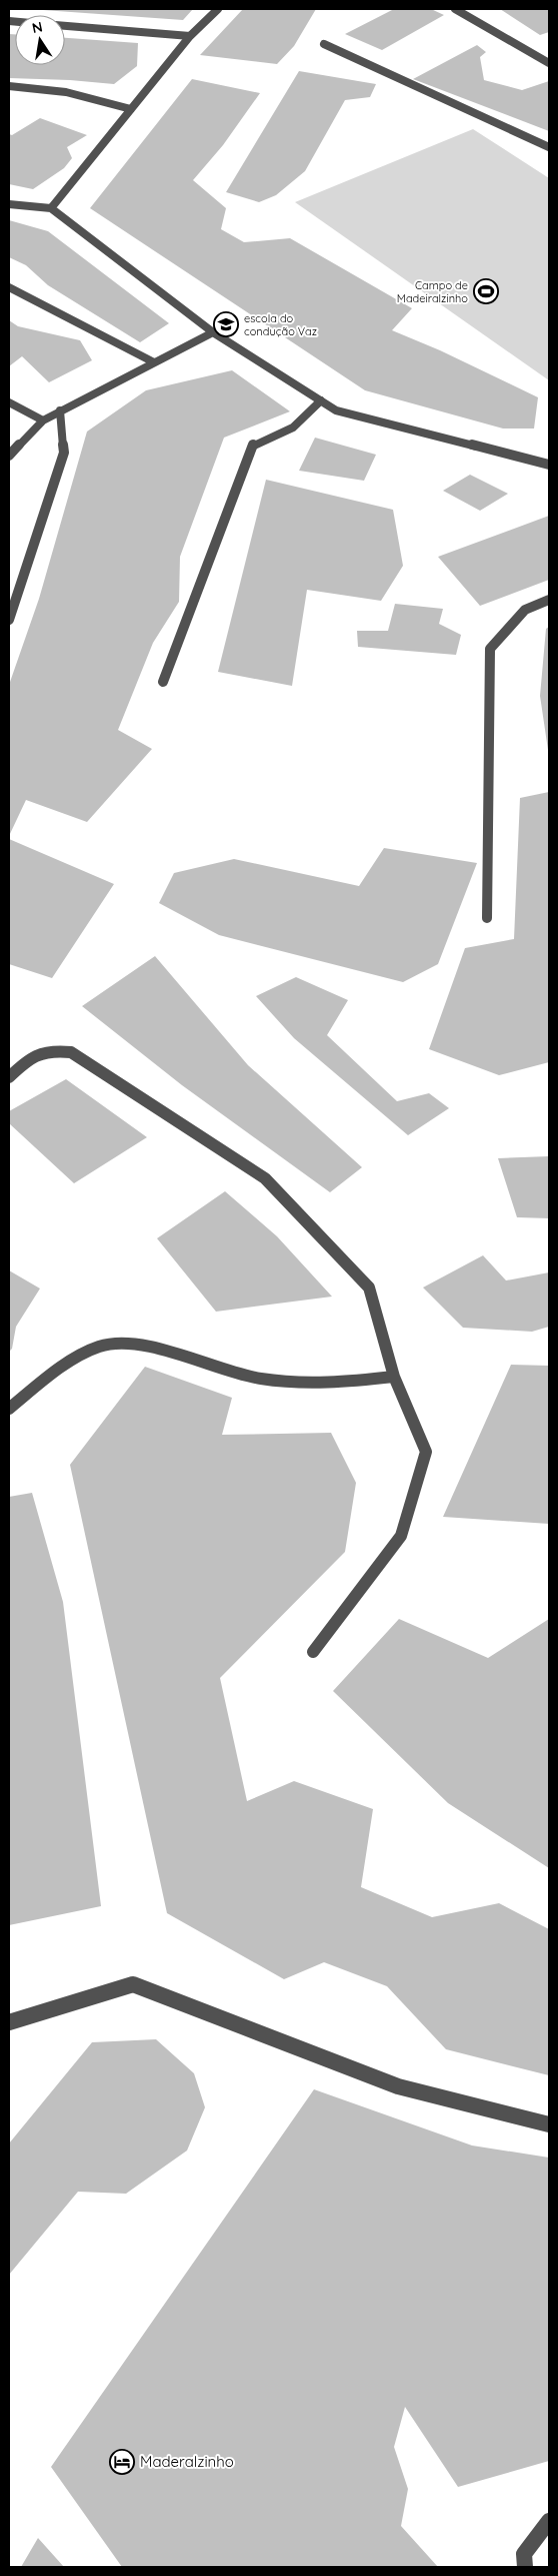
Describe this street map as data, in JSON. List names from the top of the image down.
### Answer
{
  "places": {
    "sports": ["Campo de Madeiralzinho"],
    "school or university": ["escola do condução Vaz"],
    "hotel": ["Maderalzinho"]
  },
  "north": "top"
}
